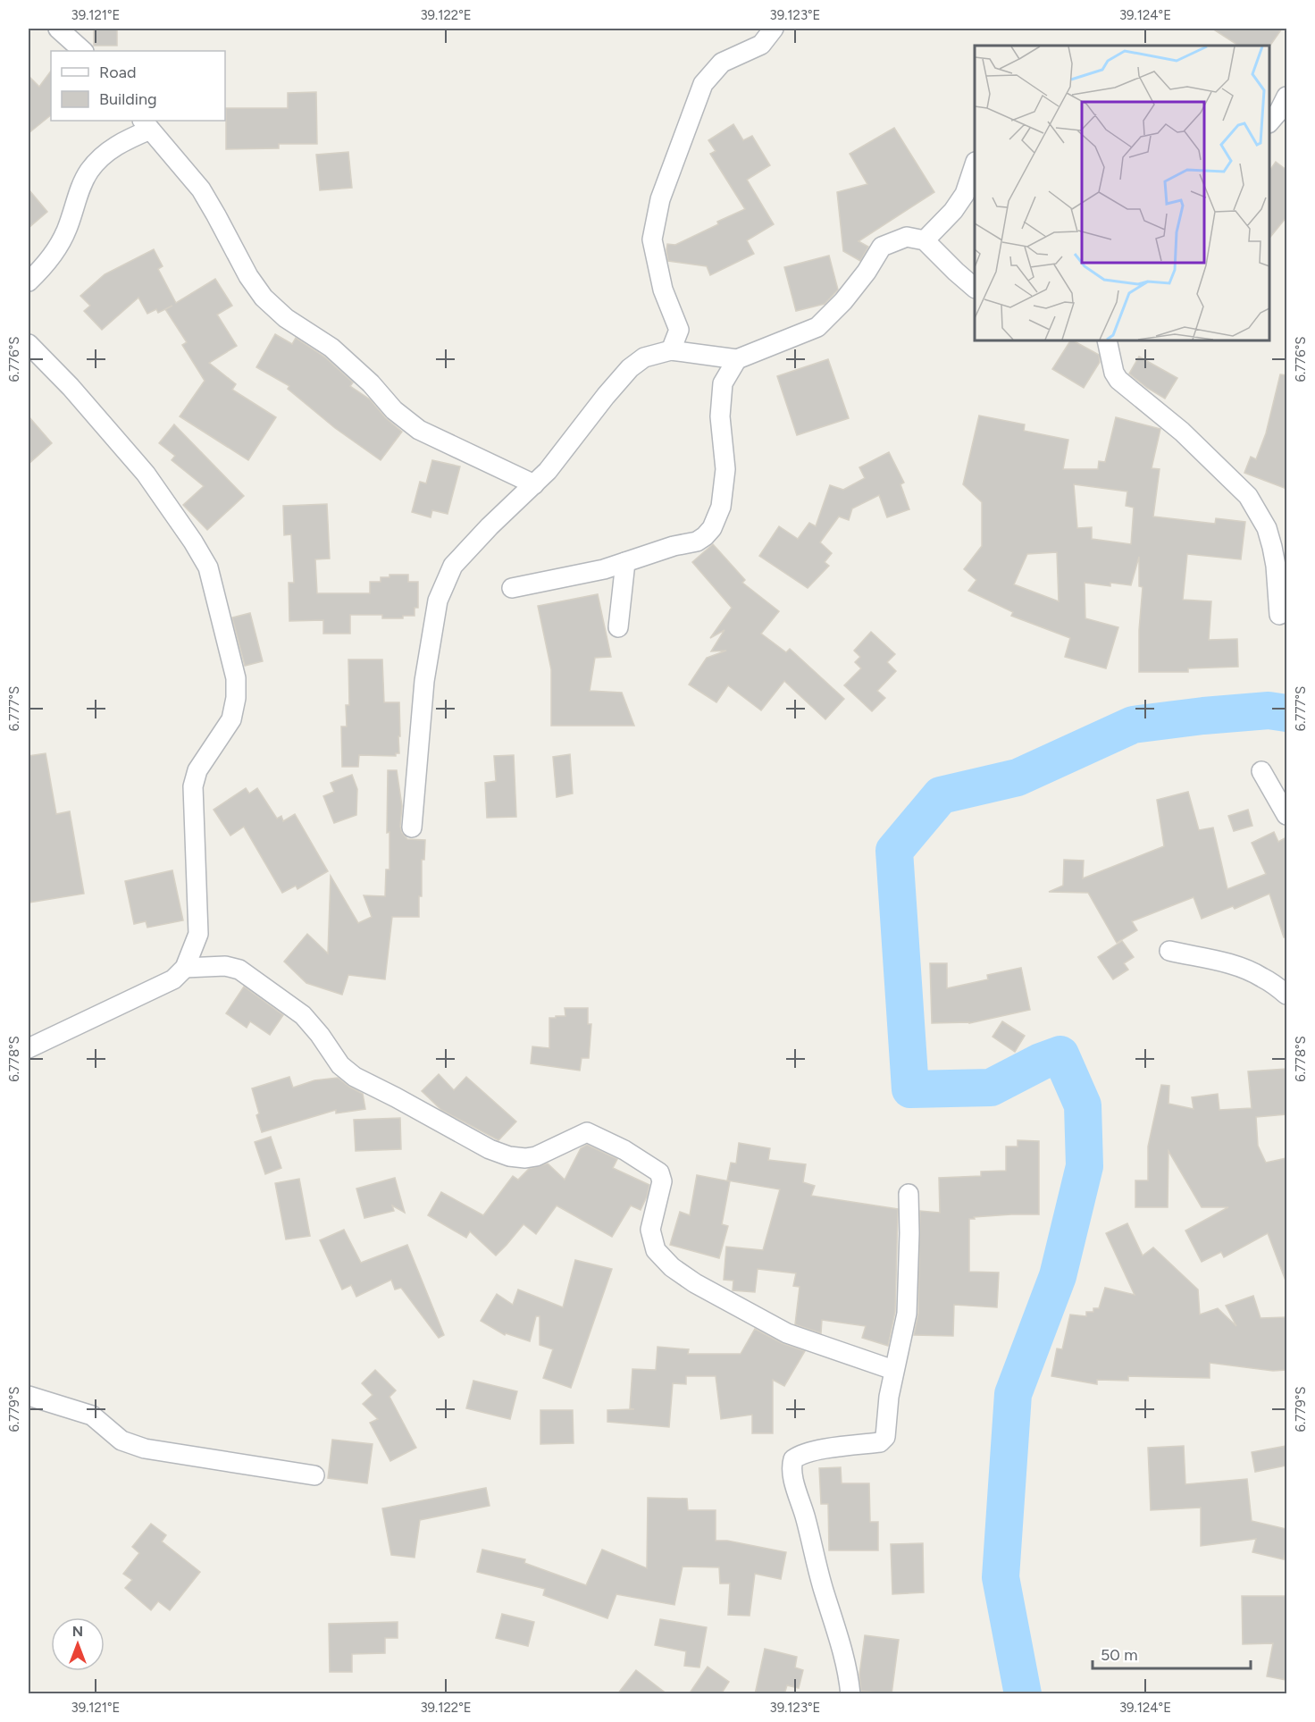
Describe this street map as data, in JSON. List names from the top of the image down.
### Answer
{
  "legend": ["Road", "Building"],
  "scale_bar": "50 m",
  "north": "top",
  "coordinates": [
    "39.121°E",
    "39.122°E",
    "39.123°E",
    "39.124°E",
    "6.776°S",
    "6.777°S",
    "6.778°S",
    "6.779°S"
  ]
}
